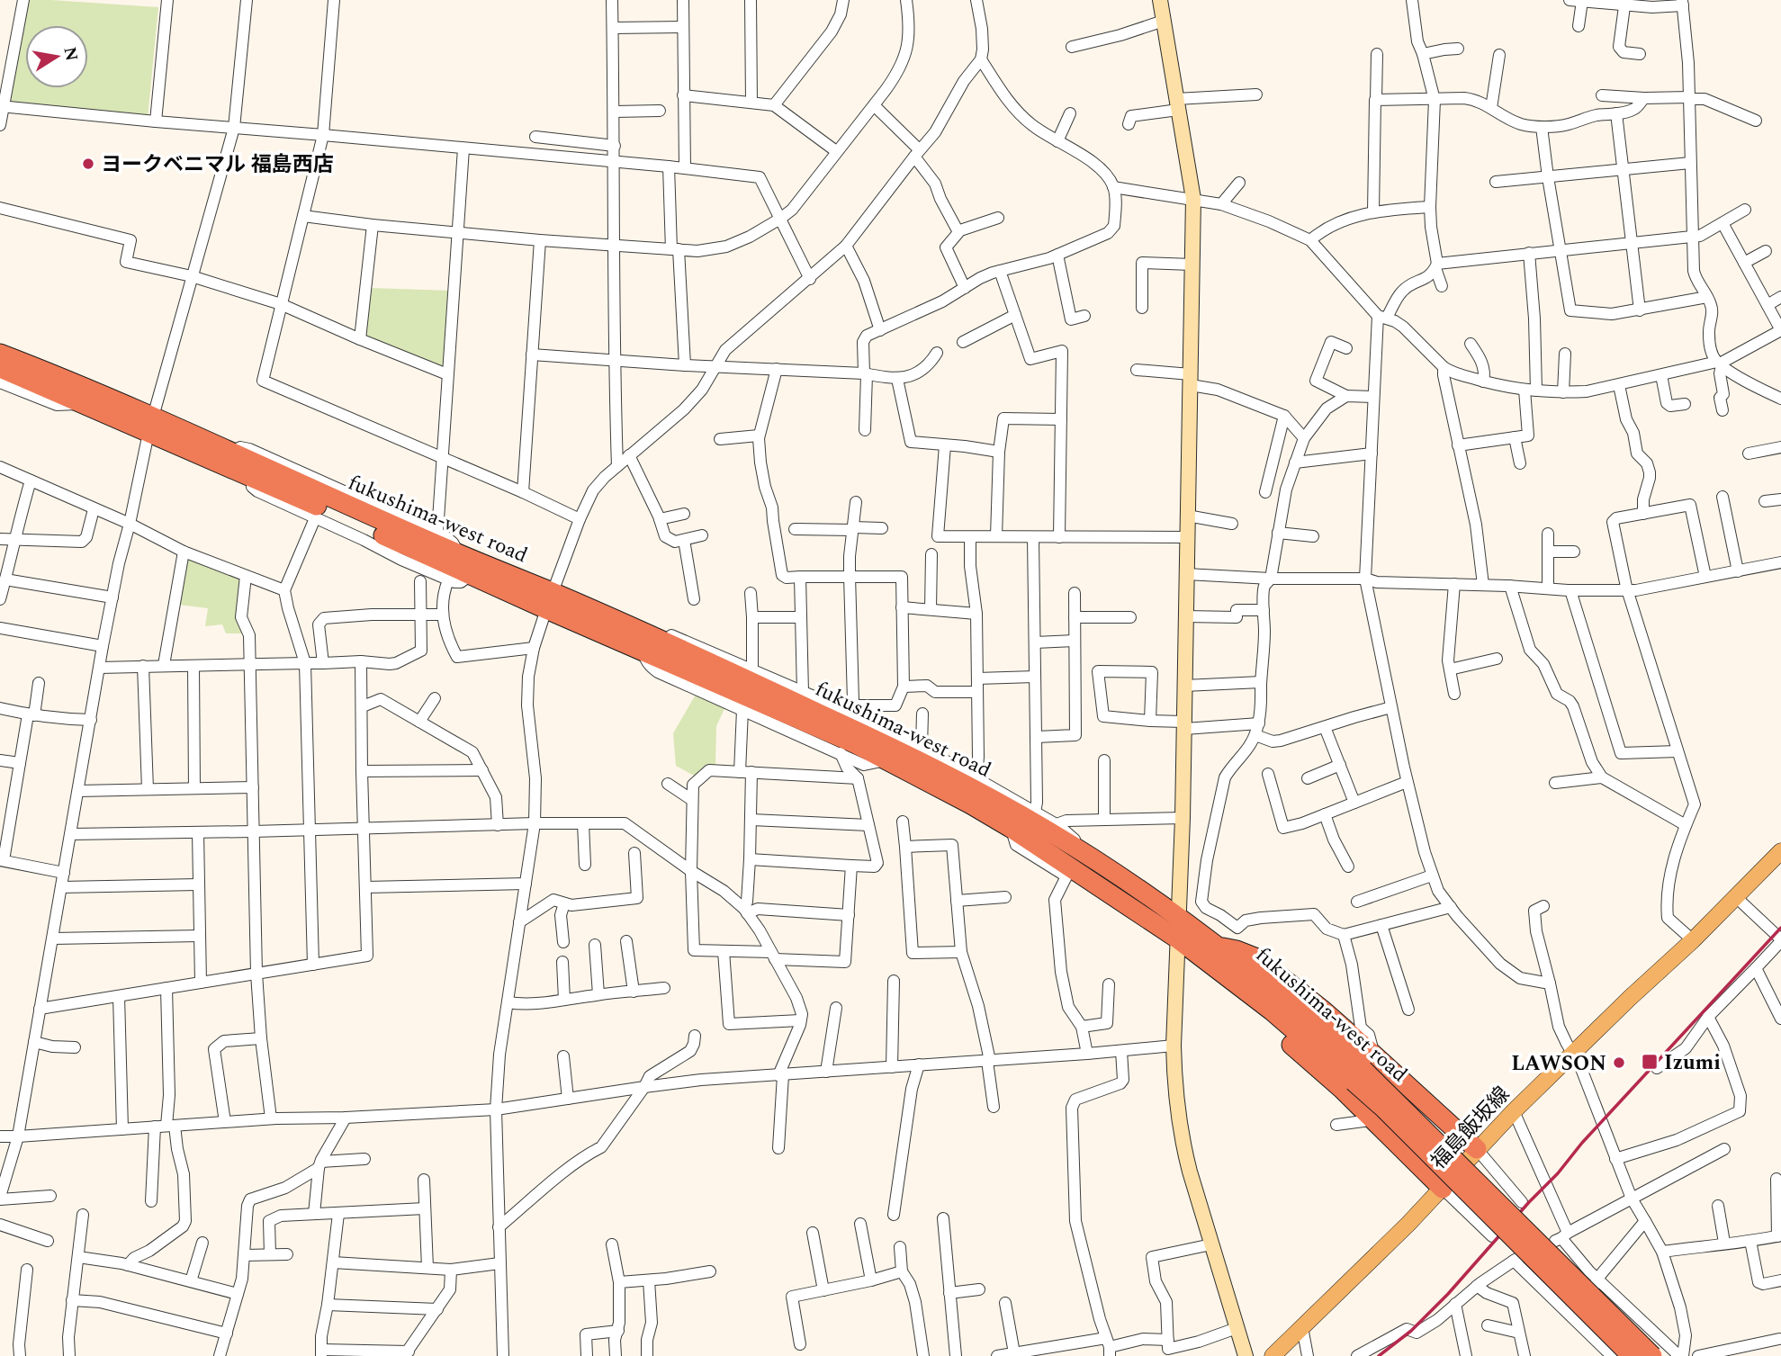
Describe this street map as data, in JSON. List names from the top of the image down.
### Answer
{
  "streets": {
    "highway": ["fukushima-west road"],
    "main road": ["福島飯坂線"]
  },
  "places": {
    "other": ["ヨークベニマル 福島西店", "LAWSON"],
    "transit": ["Izumi"]
  },
  "north": "right"
}
